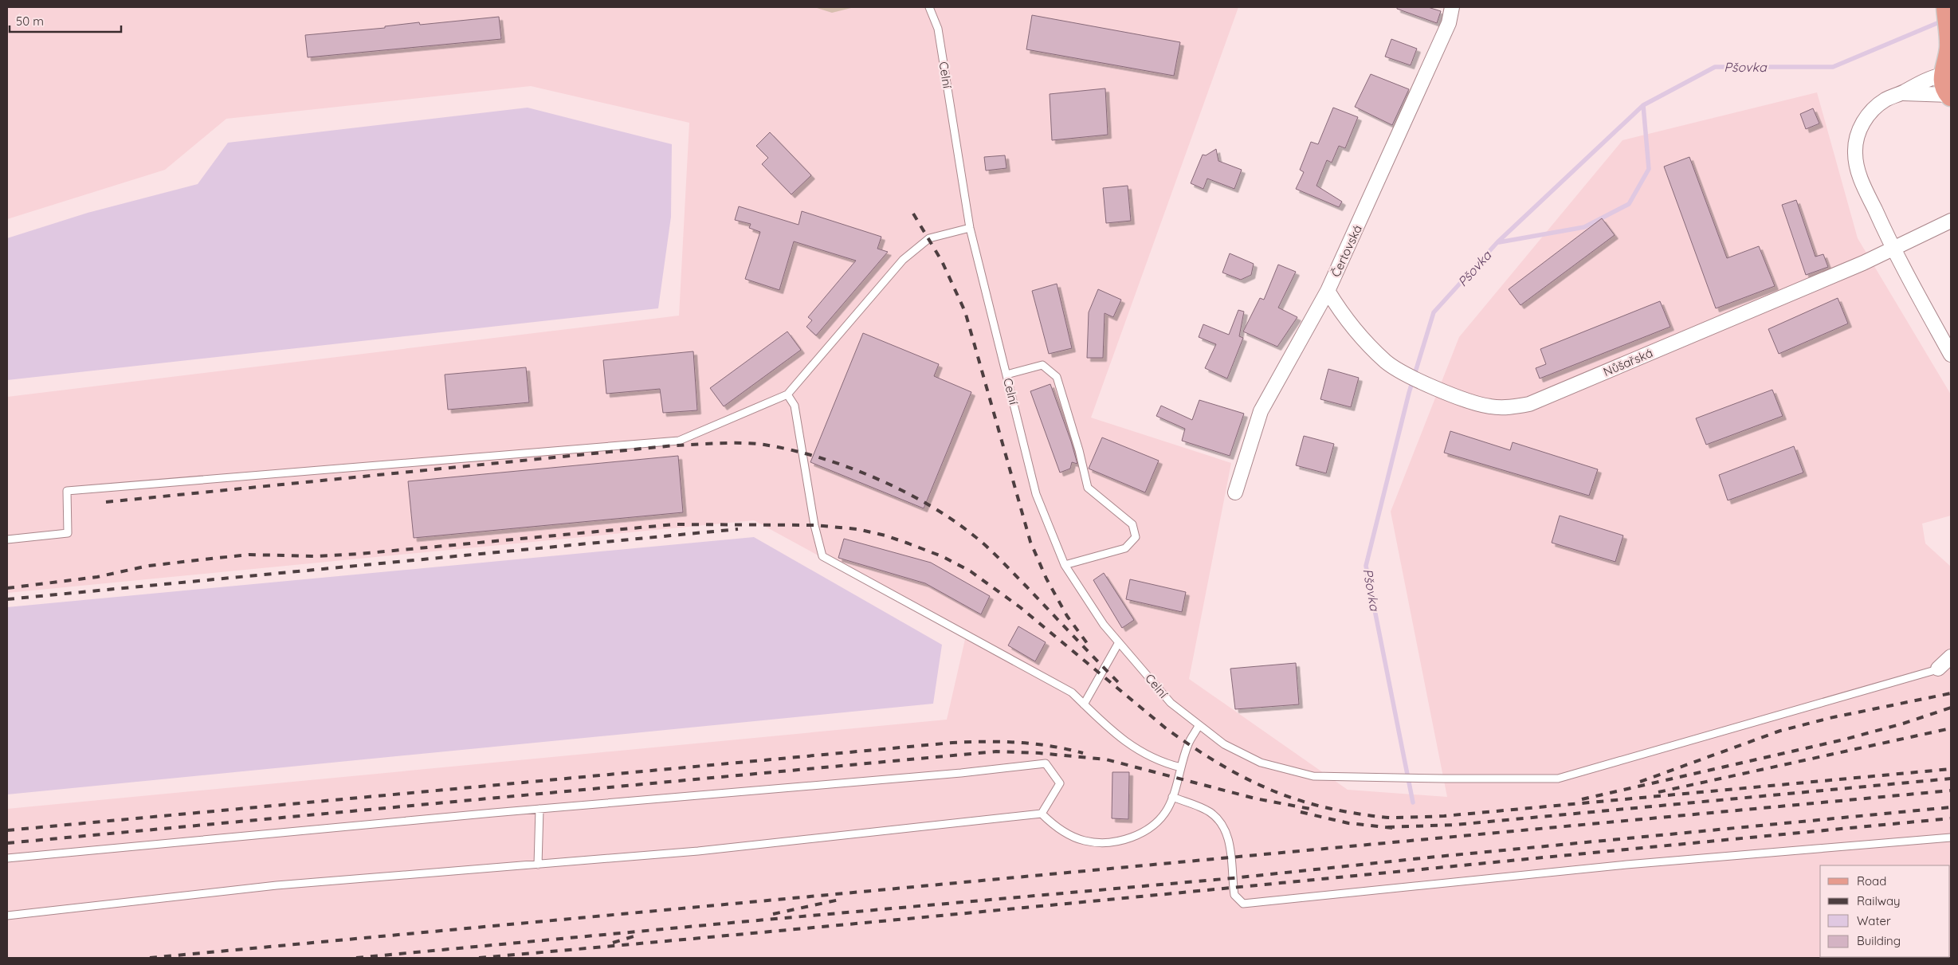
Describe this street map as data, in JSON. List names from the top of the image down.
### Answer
{
  "streets": {
    "street": ["Čertovská", "Nůšařská"],
    "lane": ["Celní"]
  },
  "crossings": [
    ["Čertovská", "Nůšařská"]
  ],
  "water": ["Pšovka"],
  "legend": [
    "Road",
    "Railway",
    "Water",
    "Building"
  ],
  "scale_bar": "50 m"
}
